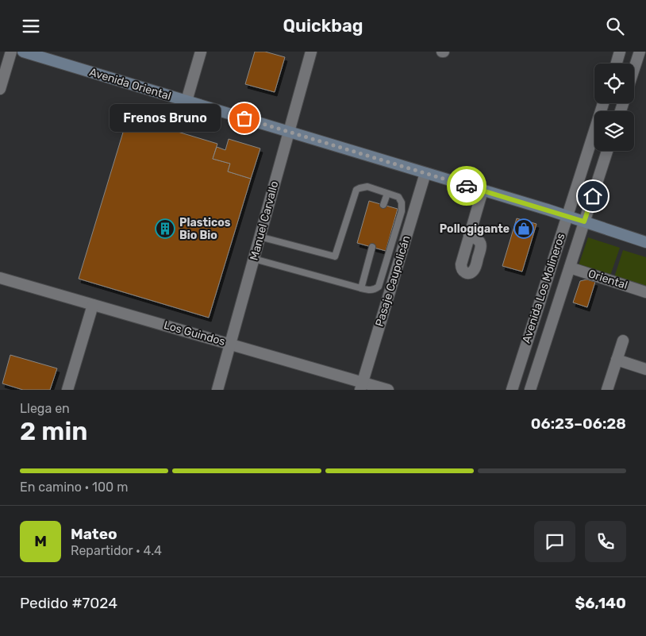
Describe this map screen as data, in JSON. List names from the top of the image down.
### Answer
{
  "streets": {
    "main road": ["Avenida Oriental"],
    "street": [
      "Manuel Carvallo",
      "Oriental",
      "Pasaje Caupolicán",
      "Avenida Los Molineros",
      "Los Guindos"
    ]
  },
  "crossings": [
    ["Avenida Oriental", "Manuel Carvallo"],
    ["Avenida Oriental", "Pasaje Caupolicán"],
    ["Avenida Oriental", "Avenida Los Molineros"],
    ["Manuel Carvallo", "Los Guindos"],
    ["Oriental", "Avenida Los Molineros"],
    ["Pasaje Caupolicán", "Los Guindos"]
  ],
  "places": {
    "other": ["Frenos Bruno"],
    "building": ["Plasticos Bio Bio"],
    "shop": ["Pollogigante"]
  },
  "page": {
    "header": "Quickbag",
    "bubble": "Frenos Bruno",
    "heading": ["2 min", "Llega en", "06:23–06:28"],
    "panel": [
      "Mateo",
      "Repartidor · 4.4",
      "Pedido #7024",
      "$6,140"
    ],
    "bar": "En camino · 100 m",
    "round": "M"
  }
}
